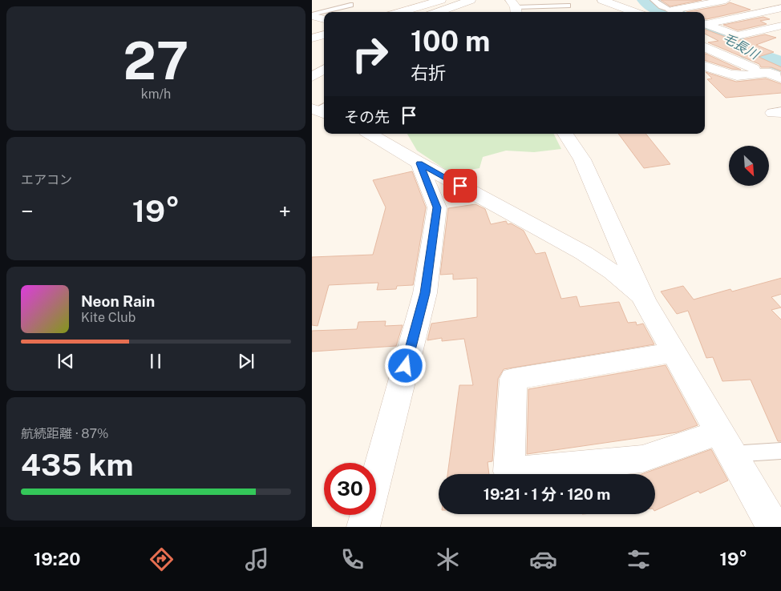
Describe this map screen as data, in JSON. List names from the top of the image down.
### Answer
{
  "water": ["毛長川"],
  "north": "bottom right",
  "page": {
    "tile": [
      ["27", "km/h"],
      "エアコン",
      ["航続距離 · 87%", "435 km"]
    ],
    "turn": ["100 m", "右折"],
    "then": "その先",
    "heat": ["−", "19°", "+"],
    "song": ["Neon Rain", "Kite Club"],
    "limit": "30",
    "trip": "19:21 · 1 分 · 120 m",
    "tabs": ["19:20", "19°"]
  }
}
